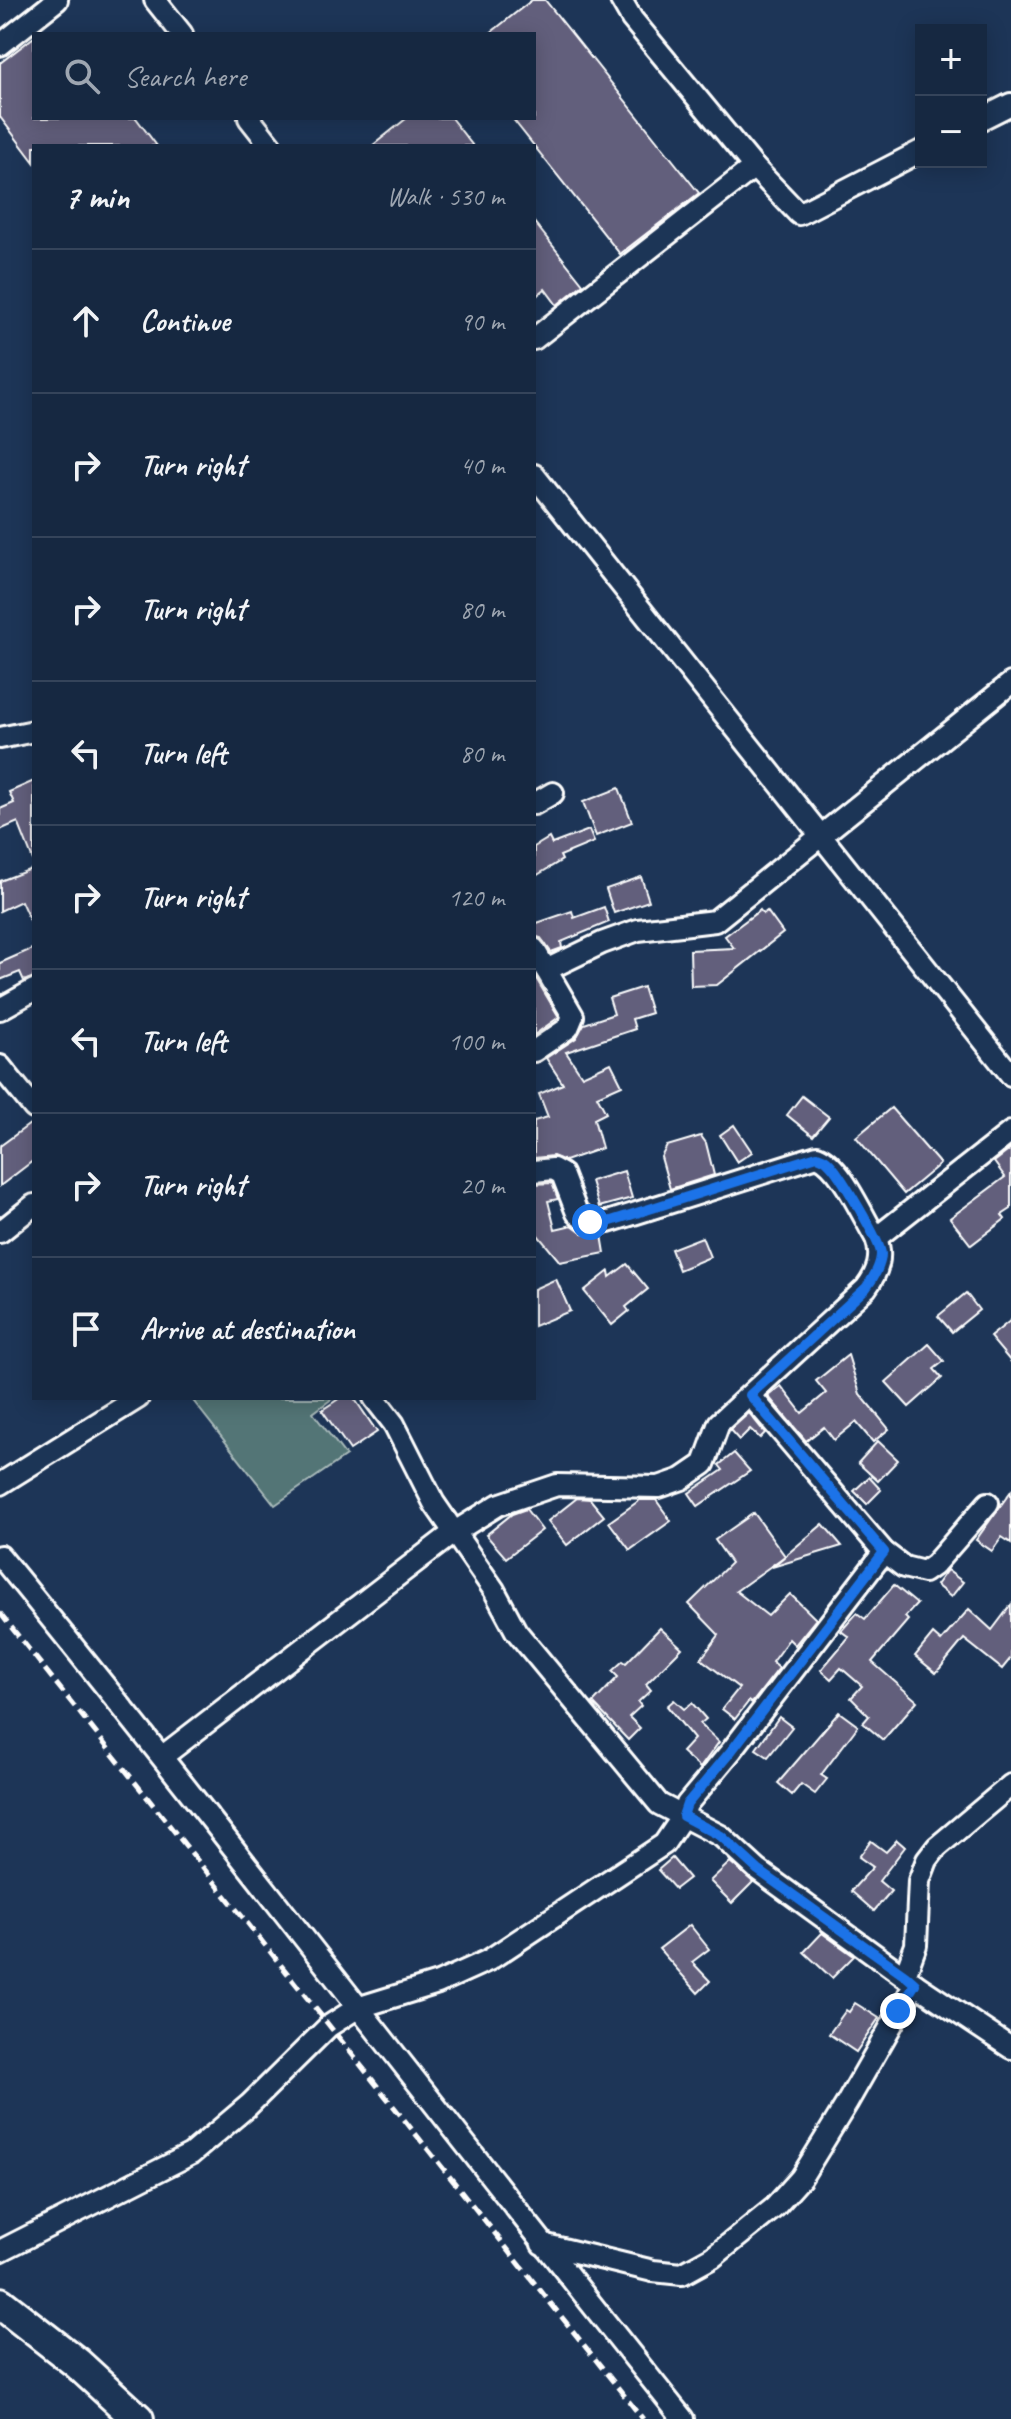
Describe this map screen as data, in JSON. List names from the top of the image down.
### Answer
{
  "page": {
    "map_buttons": ["+", "−"],
    "search": "Search here",
    "heading": ["7 min", "Walk · 530 m"],
    "list": [
      ["Continue", "90 m"],
      ["Turn right", "40 m"],
      ["Turn right", "80 m"],
      ["Turn left", "80 m"],
      ["Turn right", "120 m"],
      ["Turn left", "100 m"],
      ["Turn right", "20 m"],
      "Arrive at destination"
    ]
  }
}
